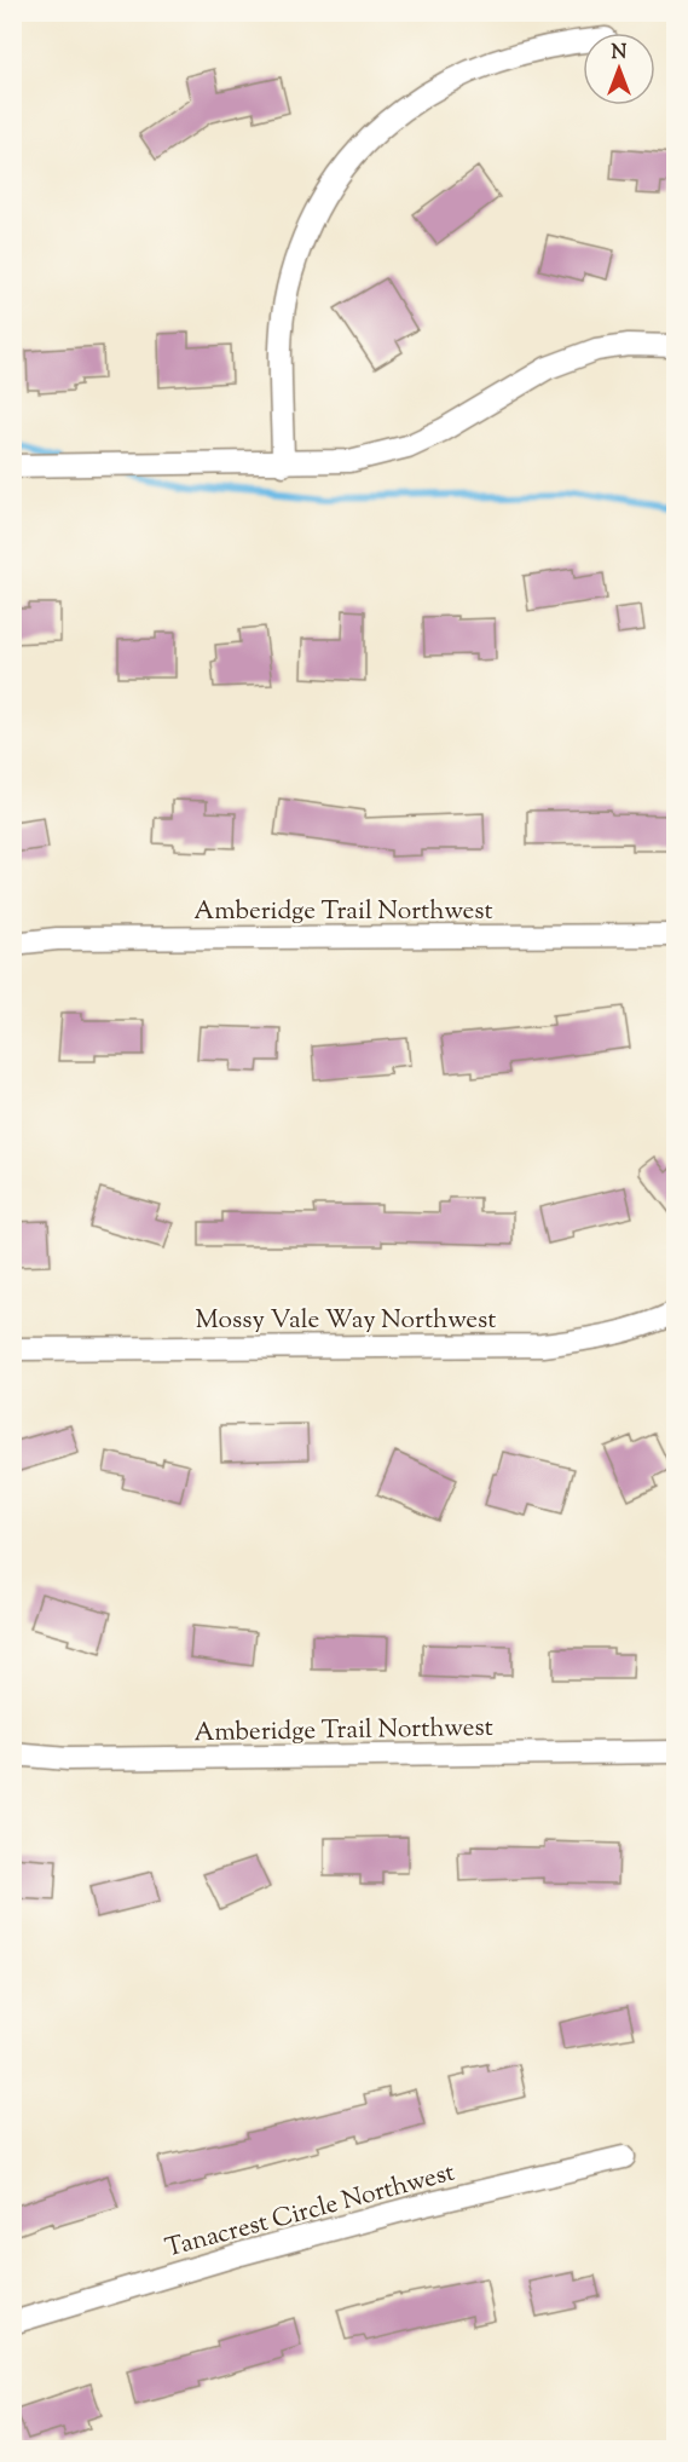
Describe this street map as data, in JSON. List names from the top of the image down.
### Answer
{
  "streets": {
    "street": ["Amberidge Trail Northwest", "Mossy Vale Way Northwest", "Tanacrest Circle Northwest"]
  },
  "north": "top"
}
